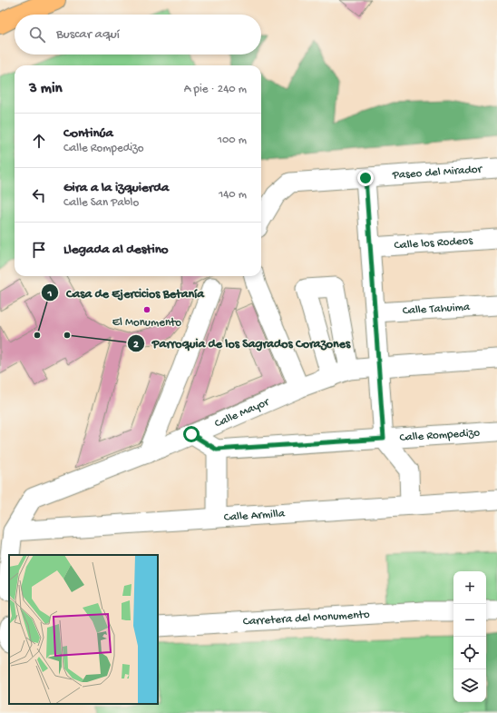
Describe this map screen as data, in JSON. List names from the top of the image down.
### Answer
{
  "streets": {
    "street": [
      "Paseo del Mirador",
      "Calle los Rodeos",
      "Calle Tahuima",
      "Calle Mayor",
      "Calle Rompedizo",
      "Calle Armilla",
      "Carretera del Monumento"
    ]
  },
  "crossings": [
    ["Calle Mayor", "Calle Armilla"]
  ],
  "places": ["El Monumento", "Casa de Ejercicios Betanía", "Parroquia de los Sagrados Corazones"],
  "page": {
    "search": "Buscar aquí",
    "heading": ["3 min", "A pie · 240 m"],
    "list": [
      ["Continúa", "Calle Rompedizo", "100 m"],
      ["Gira a la izquierda", "Calle San Pablo", "140 m"],
      "Llegada al destino"
    ],
    "map_buttons": ["+", "−"]
  }
}
